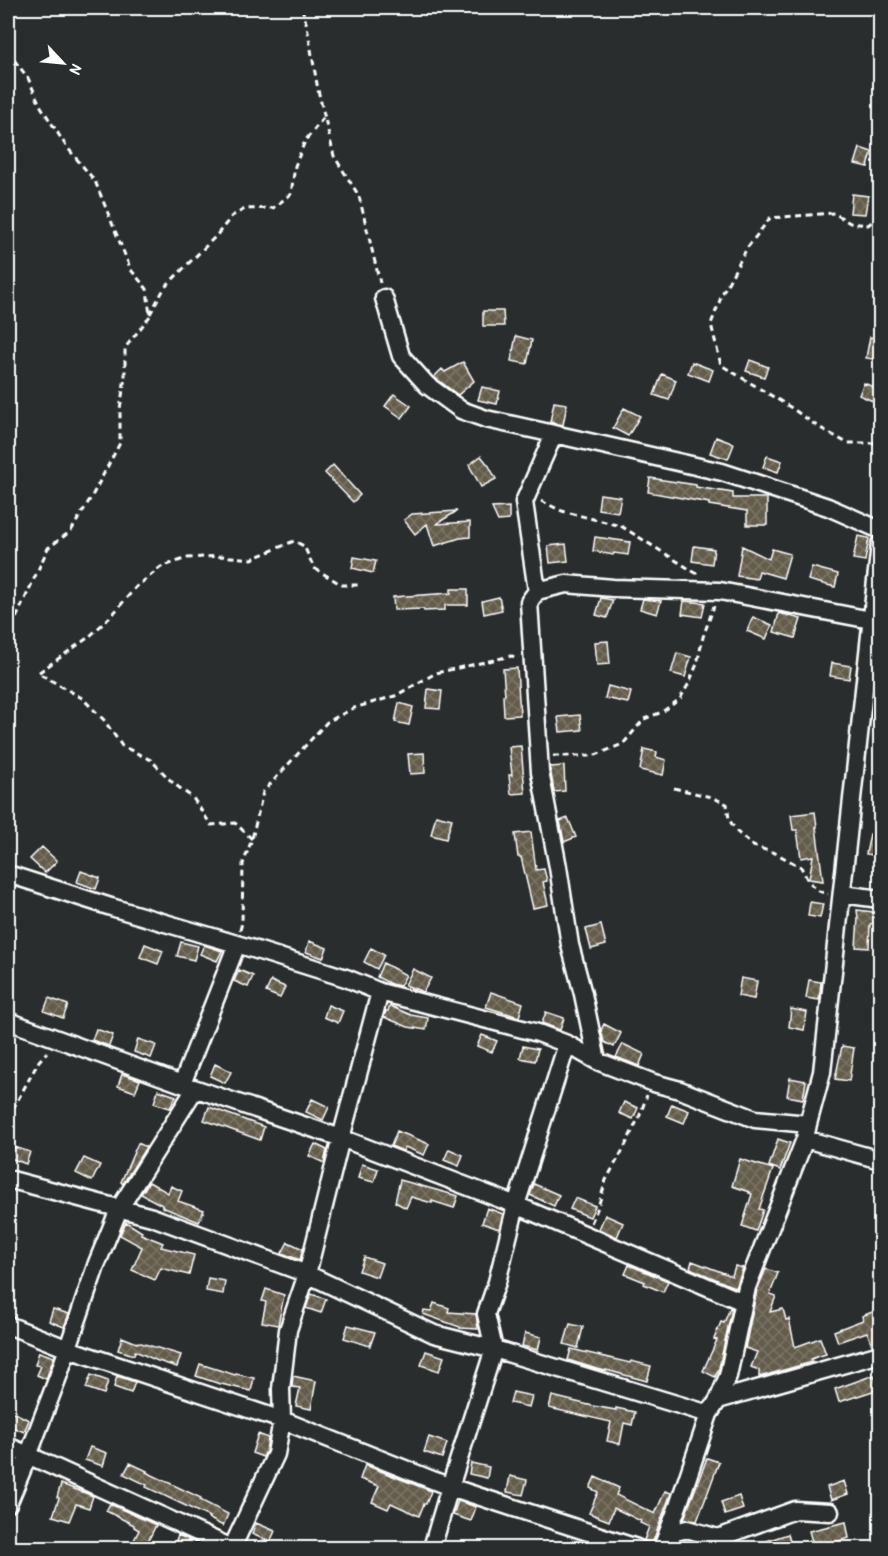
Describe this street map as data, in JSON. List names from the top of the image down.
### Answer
{
  "north": "bottom right"
}
